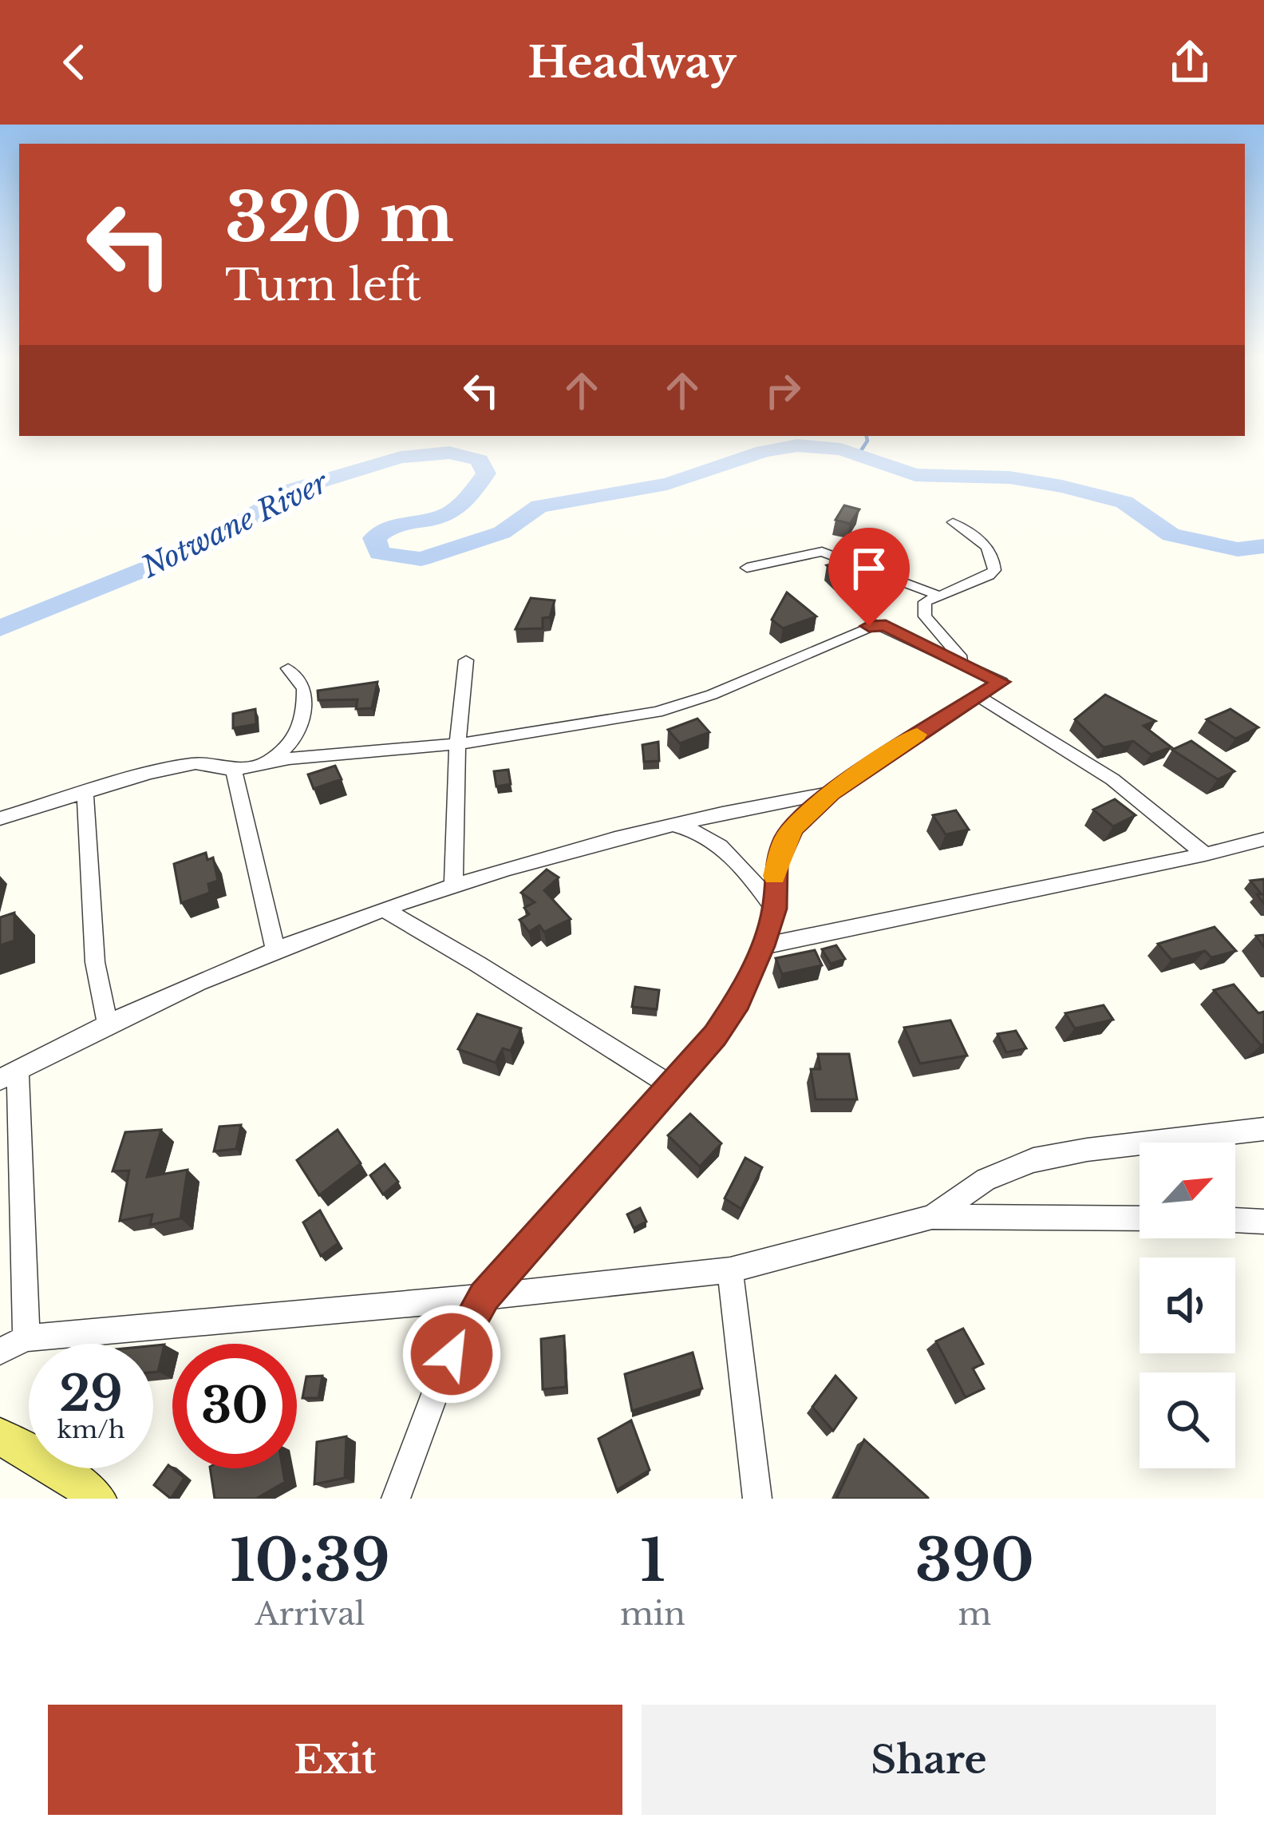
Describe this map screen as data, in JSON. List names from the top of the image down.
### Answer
{
  "water": ["Notwane River"],
  "north": "top right",
  "page": {
    "header": "Headway",
    "turn": ["320 m", "Turn left"],
    "speed": "29 km/h",
    "limit": "30",
    "eta": [
      "10:39",
      "Arrival",
      "1",
      "min",
      "390",
      "m"
    ],
    "buttons": ["Exit", "Share"]
  }
}
